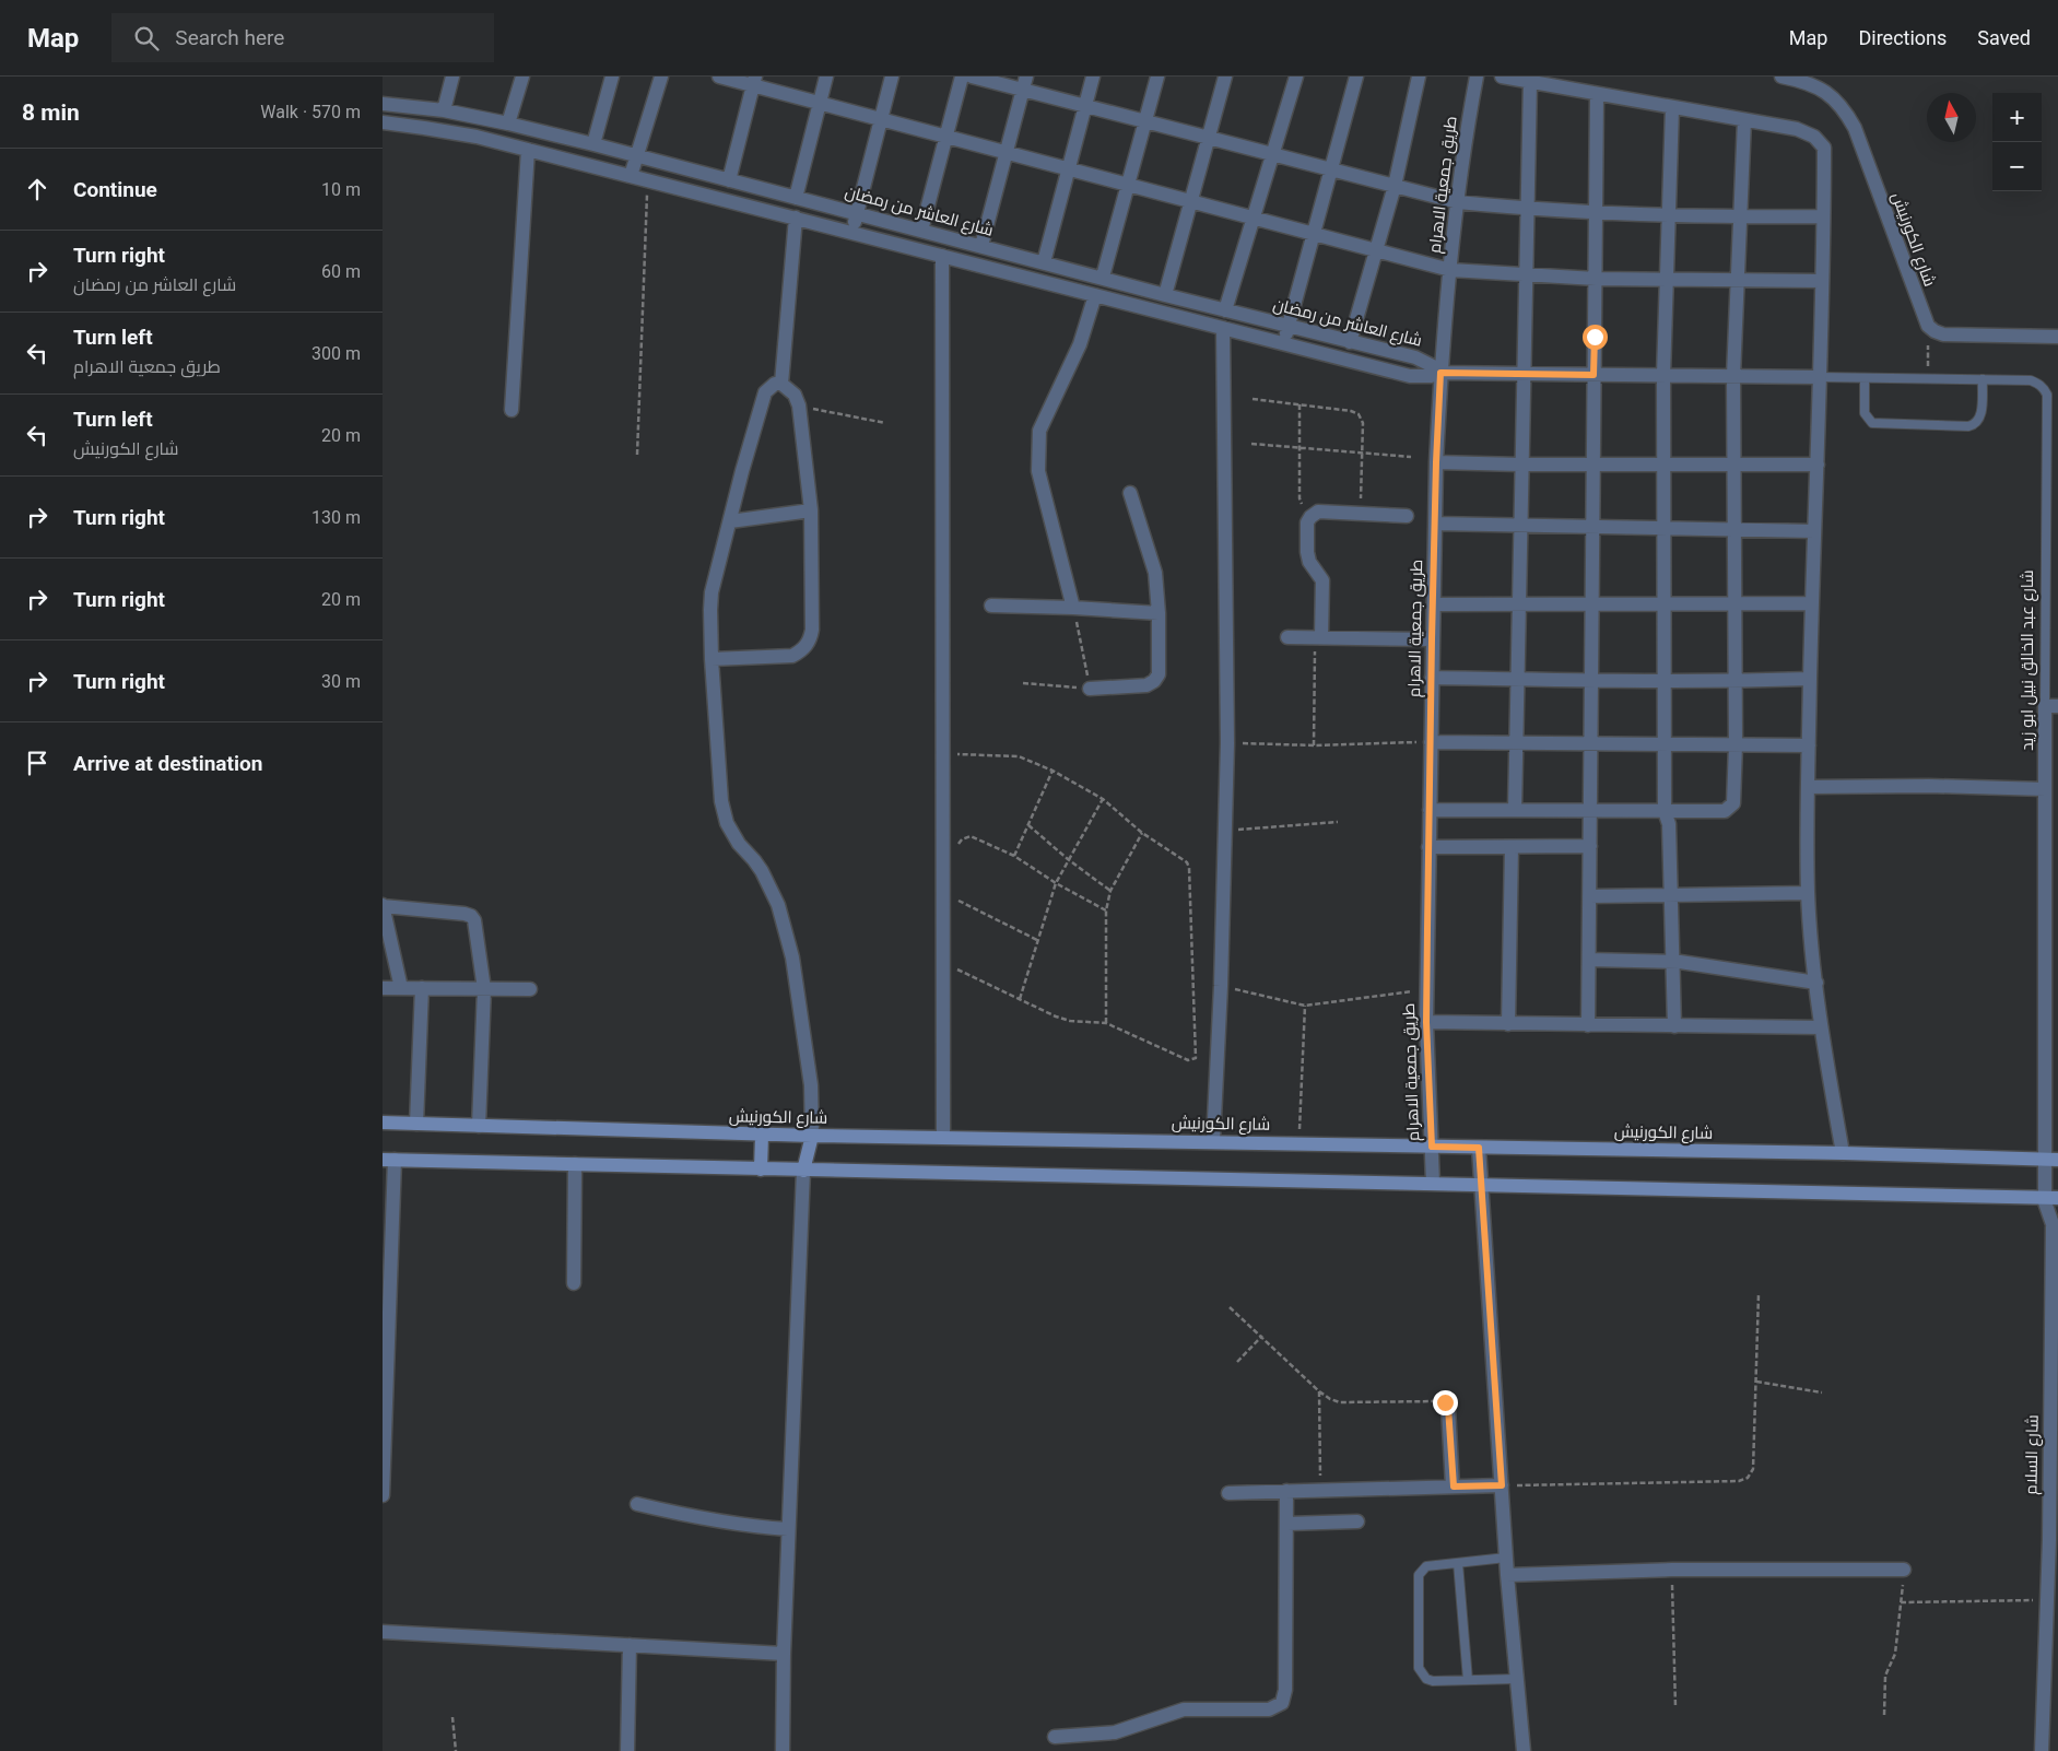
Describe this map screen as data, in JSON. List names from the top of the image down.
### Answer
{
  "streets": {
    "main road": ["شارع الكورنيش"],
    "street": [
      "طريق جمعية الاهرام",
      "شارع العاشر من رمضان",
      "شارع عبد الخالق نبيل ابو زيد",
      "شارع السلام"
    ]
  },
  "crossings": [
    ["طريق جمعية الاهرام", "شارع العاشر من رمضان"],
    ["طريق جمعية الاهرام", "شارع الكورنيش"],
    ["شارع الكورنيش", "شارع عبد الخالق نبيل ابو زيد"],
    ["شارع الكورنيش", "شارع السلام"],
    ["شارع عبد الخالق نبيل ابو زيد", "شارع السلام"]
  ],
  "north": "top",
  "page": {
    "header": "Map",
    "search": "Search here",
    "nav": ["Map", "Directions", "Saved"],
    "heading": ["8 min", "Walk · 570 m"],
    "map_buttons": ["+", "−"],
    "list": [
      ["Continue", "10 m"],
      ["Turn right", "شارع العاشر من رمضان", "60 m"],
      ["Turn left", "طريق جمعية الاهرام", "300 m"],
      ["Turn left", "شارع الكورنيش", "20 m"],
      ["Turn right", "130 m"],
      ["Turn right", "20 m"],
      ["Turn right", "30 m"],
      "Arrive at destination"
    ]
  }
}
